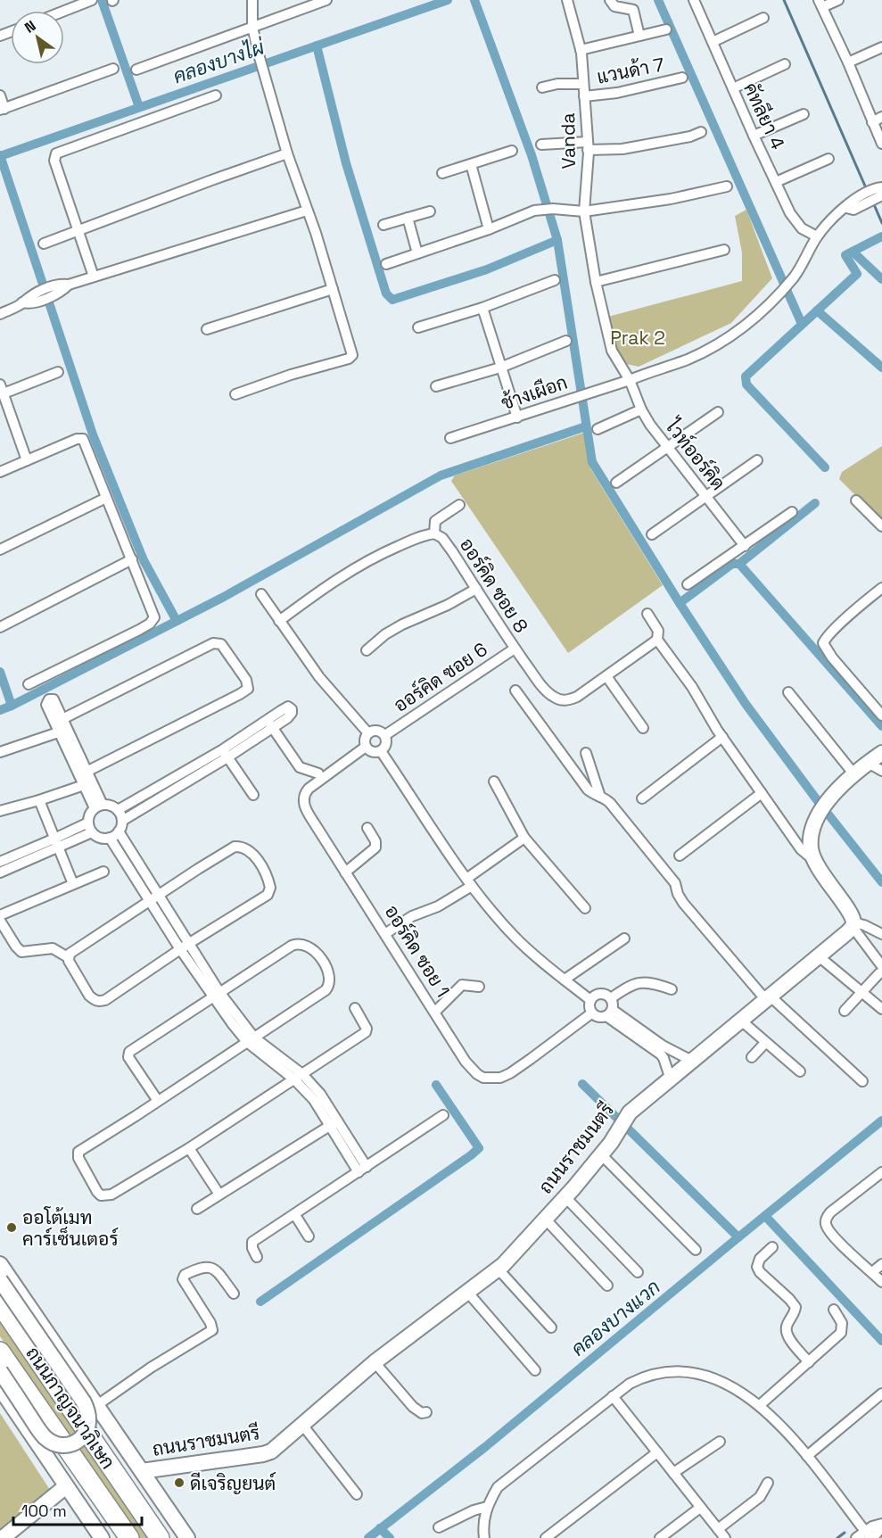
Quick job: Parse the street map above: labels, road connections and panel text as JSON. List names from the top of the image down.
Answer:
{
  "streets": {
    "highway": ["ถนนกาญจนาภิเษก"],
    "street": [
      "แวนด้า 7",
      "คัทลียา 4",
      "Vanda",
      "ช้างเผือก",
      "ไวท์ออร์คิด",
      "ออร์คิด ซอย 8",
      "ออร์คิด ซอย 6",
      "ออร์คิด ซอย 1",
      "ถนนราชมนตรี"
    ]
  },
  "crossings": [
    ["แวนด้า 7", "Vanda"],
    ["คัทลียา 4", "ช้างเผือก"],
    ["Vanda", "ช้างเผือก"],
    ["Vanda", "ไวท์ออร์คิด"],
    ["ช้างเผือก", "ไวท์ออร์คิด"],
    ["ออร์คิด ซอย 8", "ออร์คิด ซอย 6"],
    ["ออร์คิด ซอย 6", "ออร์คิด ซอย 1"]
  ],
  "water": ["คลองบางไผ่", "คลองบางแวก"],
  "parks": ["Prak 2"],
  "places": ["ออโต้เมท คาร์เซ็นเตอร์", "ดีเจริญยนต์"],
  "scale_bar": "100 m",
  "north": "top left"
}
